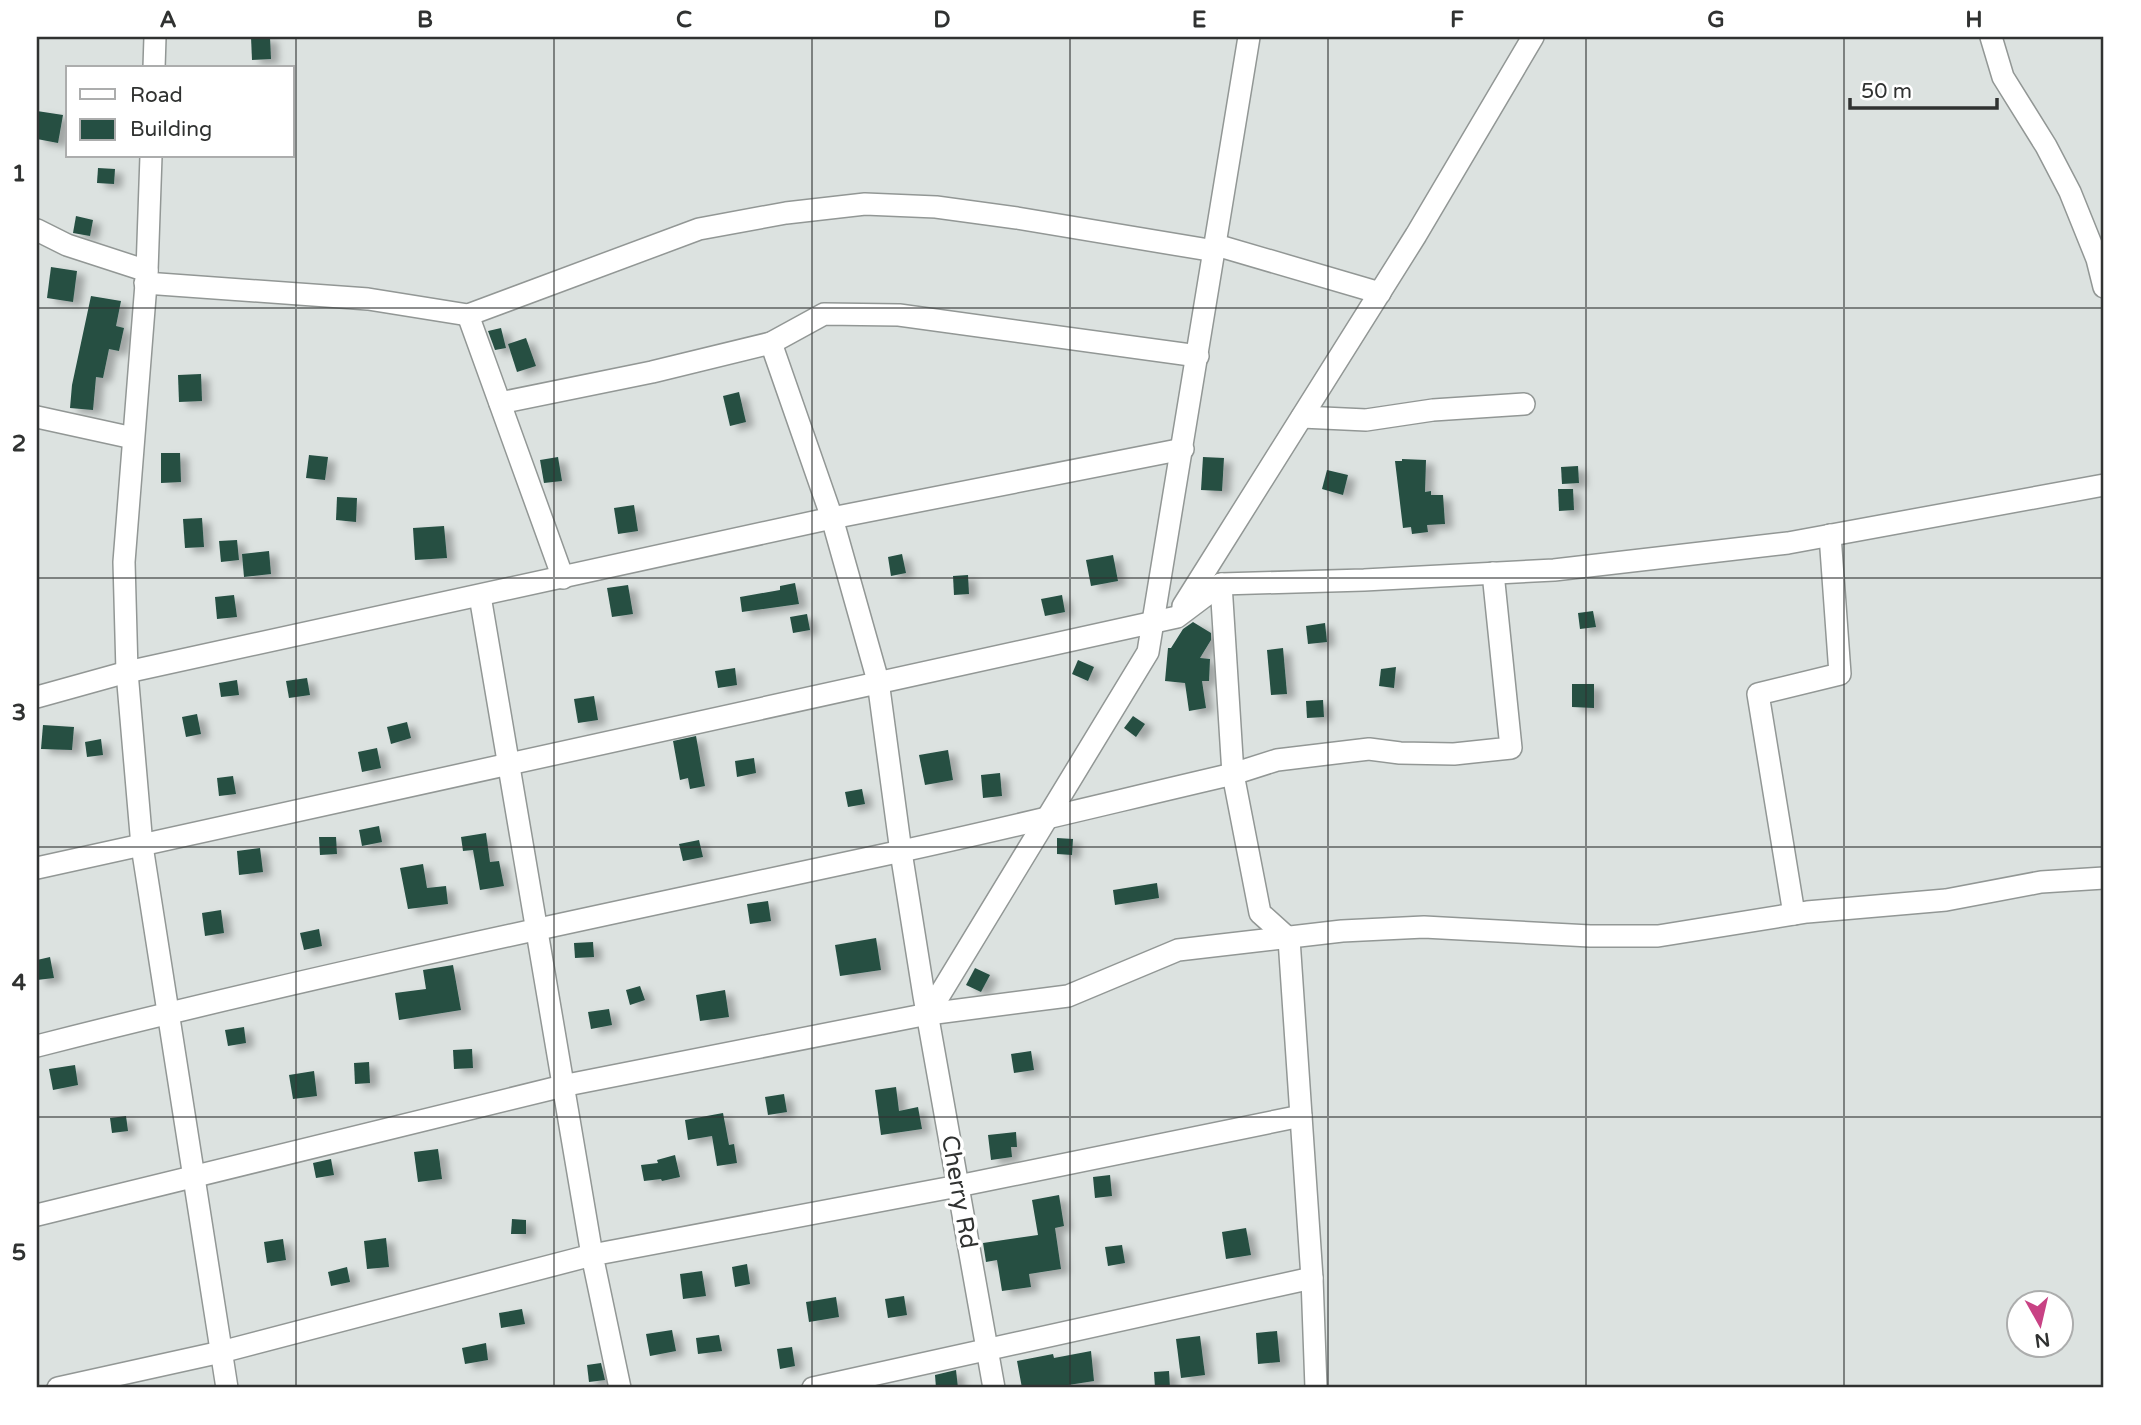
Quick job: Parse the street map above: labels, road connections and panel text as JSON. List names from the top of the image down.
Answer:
{
  "streets": {
    "street": ["Cherry Rd"]
  },
  "legend": ["Road", "Building"],
  "scale_bar": "50 m",
  "north": "bottom",
  "grid": {
    "columns": [
      "A",
      "B",
      "C",
      "D",
      "E",
      "F",
      "G",
      "H"
    ],
    "rows": [
      "1",
      "2",
      "3",
      "4",
      "5"
    ]
  }
}
